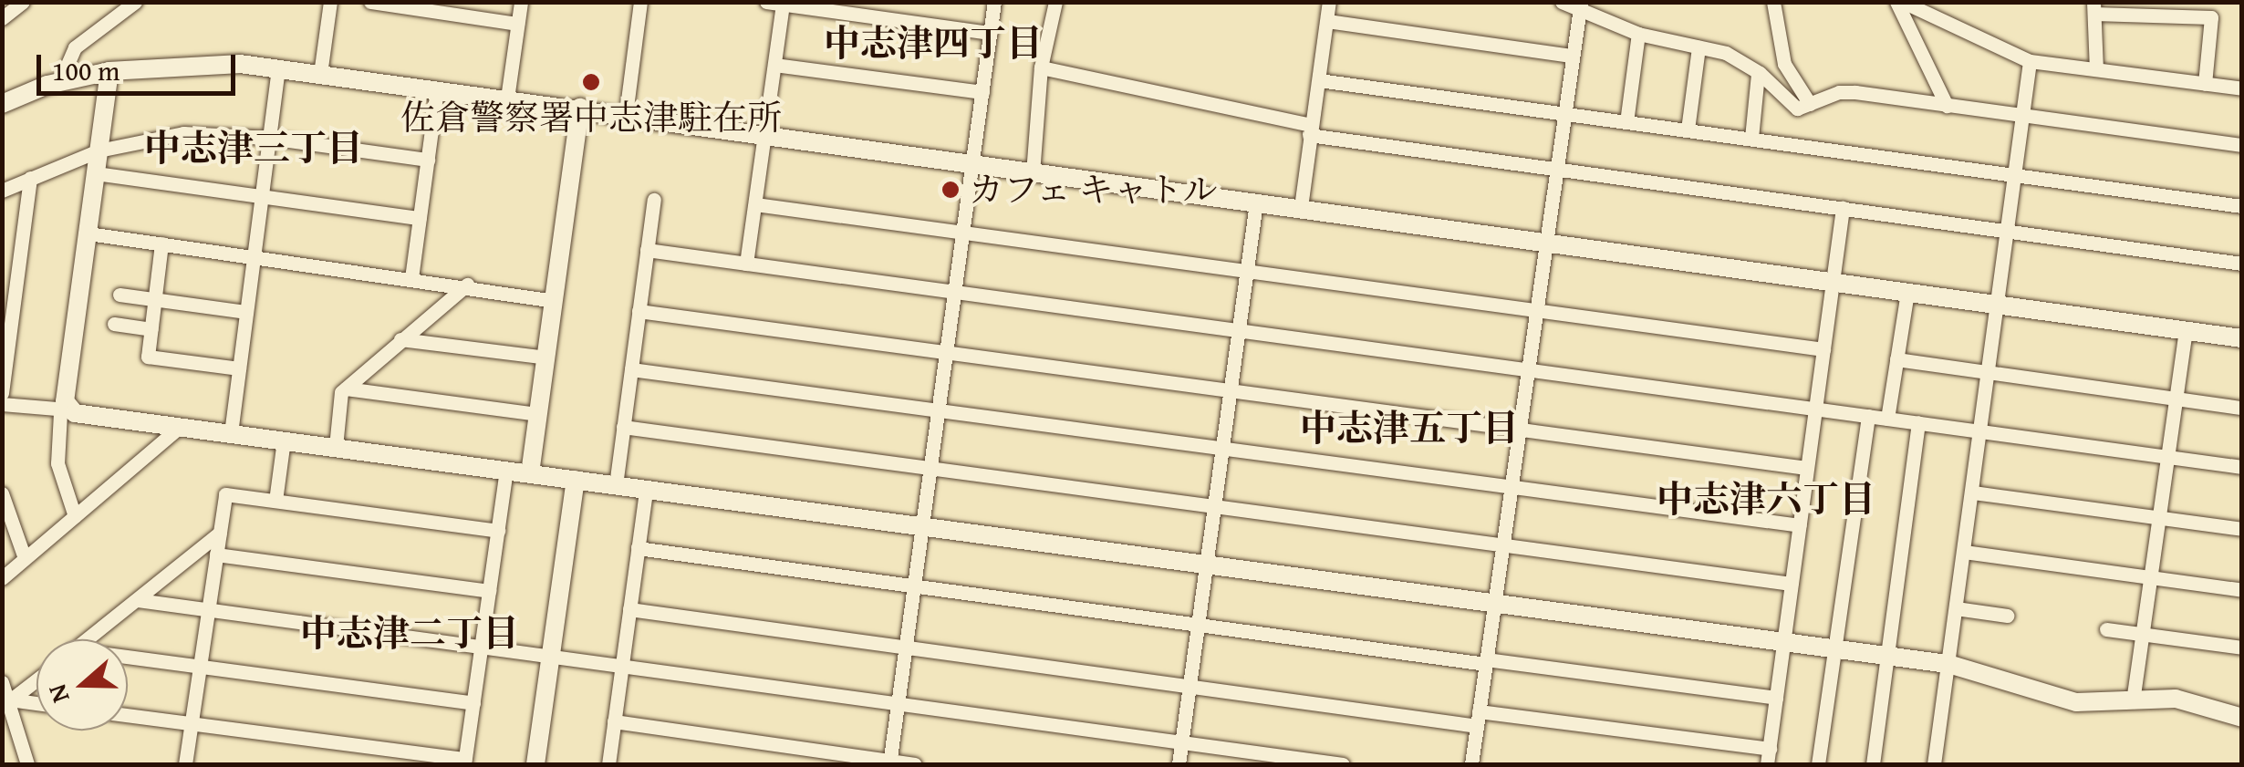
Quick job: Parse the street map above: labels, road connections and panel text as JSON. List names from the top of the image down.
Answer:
{
  "districts": [
    "中志津四丁目",
    "中志津三丁目",
    "中志津五丁目",
    "中志津六丁目",
    "中志津二丁目"
  ],
  "places": ["佐倉警察署中志津駐在所", "カフェ キャトル"],
  "scale_bar": "100 m",
  "north": "left"
}
